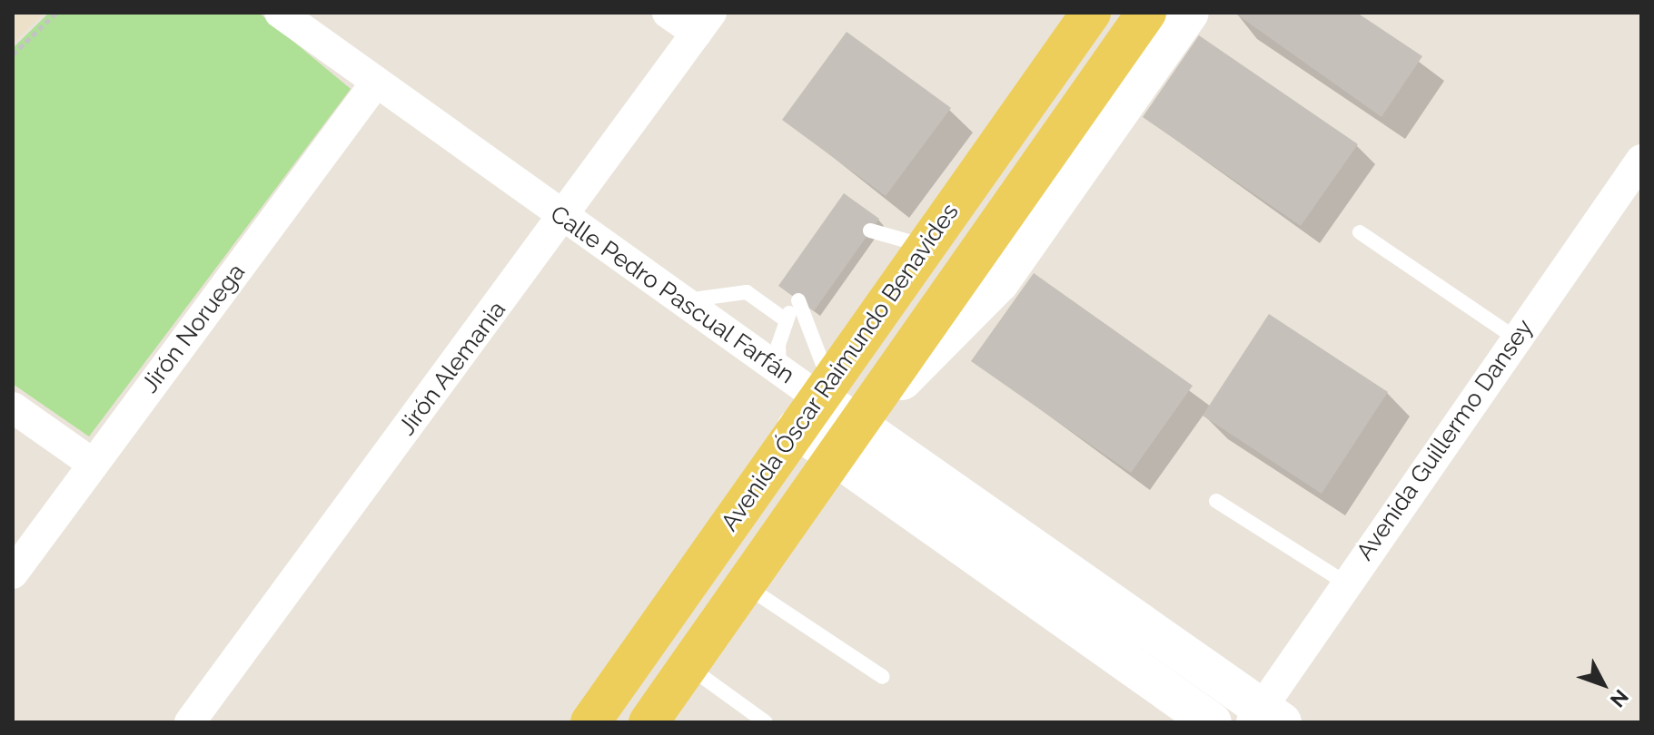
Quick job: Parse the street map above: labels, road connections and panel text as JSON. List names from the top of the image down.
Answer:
{
  "streets": {
    "main road": ["Calle Pedro Pascual Farfán", "Avenida Óscar Raimundo Benavides"],
    "street": ["Jirón Noruega", "Jirón Alemania", "Avenida Guillermo Dansey"]
  },
  "crossings": [
    ["Calle Pedro Pascual Farfán", "Jirón Noruega"],
    ["Calle Pedro Pascual Farfán", "Avenida Óscar Raimundo Benavides"],
    ["Calle Pedro Pascual Farfán", "Jirón Alemania"],
    ["Calle Pedro Pascual Farfán", "Avenida Guillermo Dansey"]
  ],
  "north": "bottom right"
}
